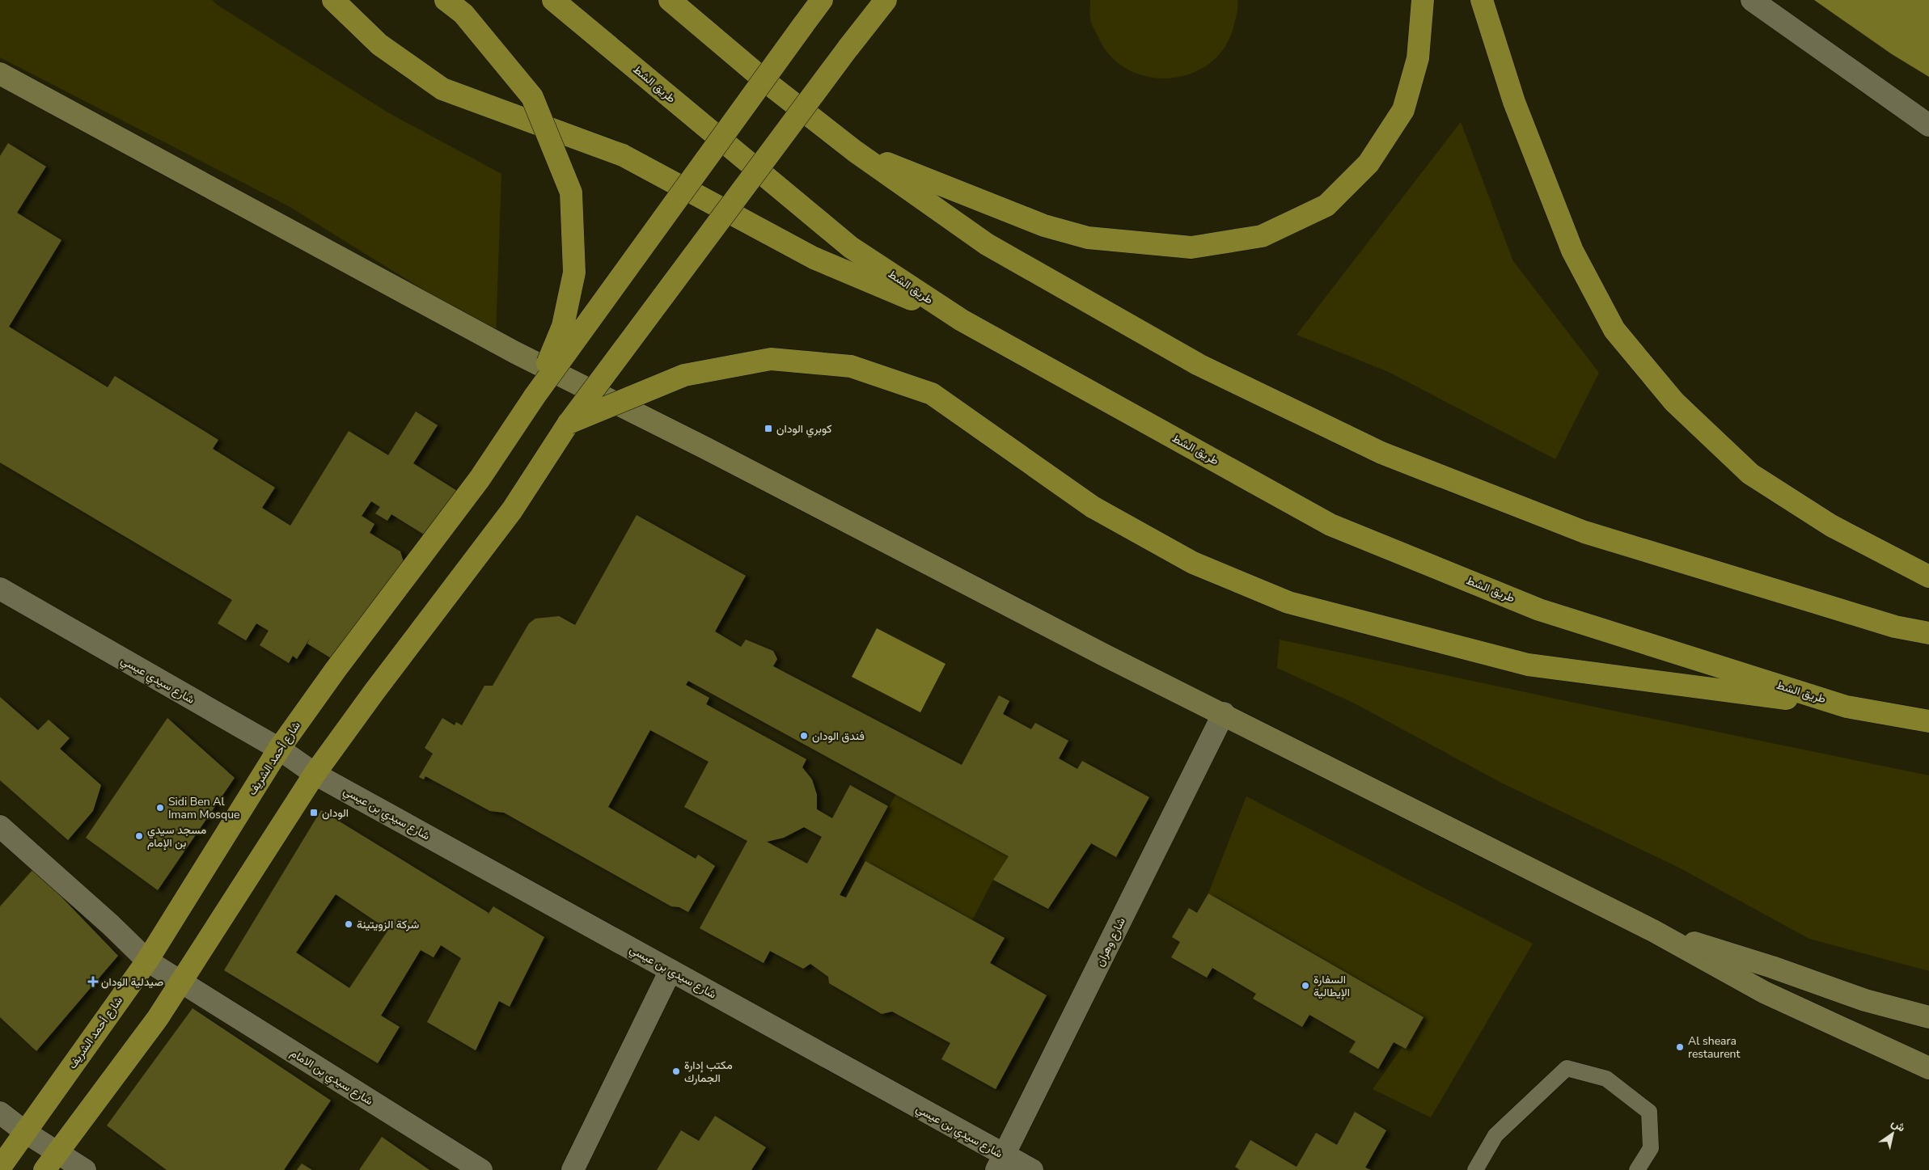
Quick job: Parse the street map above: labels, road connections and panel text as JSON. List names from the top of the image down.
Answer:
{
  "streets": {
    "highway": ["طريق الشط", "شارع أحمد الشريف"],
    "street": [
      "شارع سيدي عيسي",
      "شارع سيدي بن عيسي",
      "شارع وهران",
      "شارع سيدي بن الامام"
    ]
  },
  "crossings": [
    ["شارع سيدي عيسي", "شارع أحمد الشريف"],
    ["شارع سيدي عيسي", "شارع سيدي بن عيسي"],
    ["شارع أحمد الشريف", "شارع سيدي بن الامام"],
    ["شارع سيدي بن عيسي", "شارع وهران"]
  ],
  "places": {
    "transit": ["كوبري الودان", "الودان"],
    "other": [
      "فندق الودان",
      "Sidi Ben Al Imam Mosque",
      "مسجد سيدي بن الإمام",
      "شركة الزويتينة",
      "السفارة الإيطالية",
      "Al sheara restaurent",
      "مكتب إدارة الجمارك"
    ],
    "health": ["صيدلية الودان"]
  },
  "north": "top right"
}
